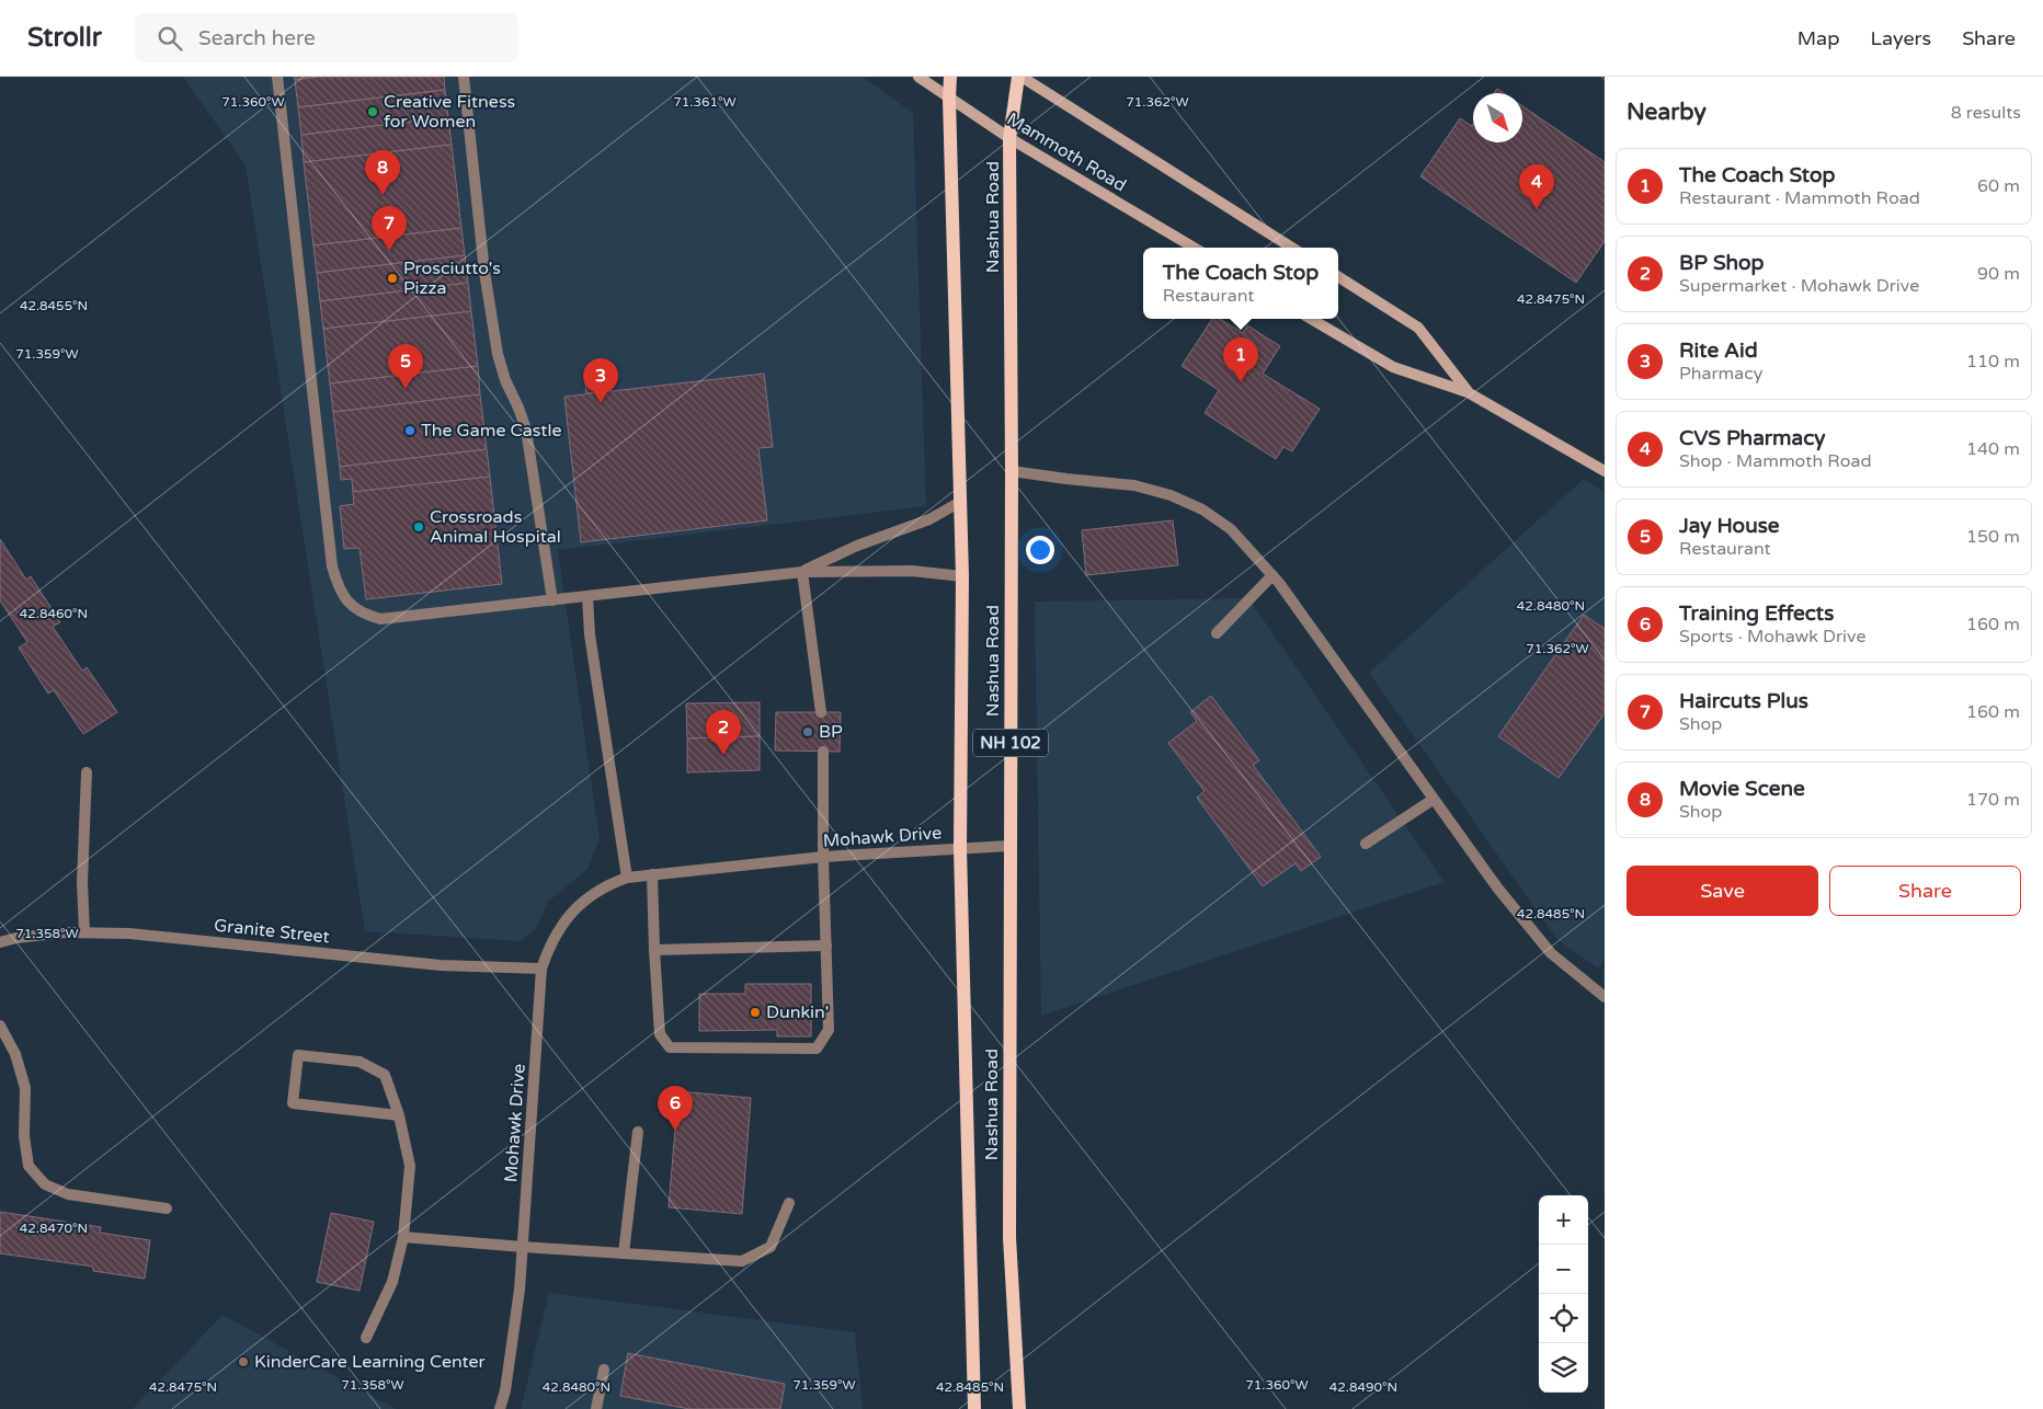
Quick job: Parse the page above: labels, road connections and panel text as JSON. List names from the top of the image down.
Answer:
{
  "streets": {
    "main road": ["Mammoth Road", "Nashua Road", "NH 102"],
    "street": ["Mohawk Drive", "Granite Street"]
  },
  "crossings": [
    ["Mammoth Road", "Nashua Road"],
    ["Nashua Road", "Mohawk Drive"],
    ["Mohawk Drive", "Granite Street"]
  ],
  "places": [
    "Creative Fitness for Women",
    "Prosciutto's Pizza",
    "The Game Castle",
    "Crossroads Animal Hospital",
    "BP",
    "Dunkin'",
    "KinderCare Learning Center"
  ],
  "north": "bottom right",
  "page": {
    "header": "Strollr",
    "search": "Search here",
    "nav": ["Map", "Layers", "Share"],
    "heading": ["Nearby", "8 results"],
    "list": [
      {
        "mark": "1",
        "name": "The Coach Stop",
        "note": "Restaurant · Mammoth Road",
        "value": "60 m"
      },
      {
        "mark": "2",
        "name": "BP Shop",
        "note": "Supermarket · Mohawk Drive",
        "value": "90 m"
      },
      {
        "mark": "3",
        "name": "Rite Aid",
        "note": "Pharmacy",
        "value": "110 m"
      },
      {
        "mark": "4",
        "name": "CVS Pharmacy",
        "note": "Shop · Mammoth Road",
        "value": "140 m"
      },
      {
        "mark": "5",
        "name": "Jay House",
        "note": "Restaurant",
        "value": "150 m"
      },
      {
        "mark": "6",
        "name": "Training Effects",
        "note": "Sports · Mohawk Drive",
        "value": "160 m"
      },
      {
        "mark": "7",
        "name": "Haircuts Plus",
        "note": "Shop",
        "value": "160 m"
      },
      {
        "mark": "8",
        "name": "Movie Scene",
        "note": "Shop",
        "value": "170 m"
      }
    ],
    "pins": [
      "8",
      "4",
      "7",
      "1",
      "5",
      "3",
      "2",
      "6"
    ],
    "popup": ["The Coach Stop", "Restaurant"],
    "buttons": ["Save", "Share"],
    "map_buttons": ["+", "−"]
  },
  "coordinates": [
    "71.360°W",
    "71.361°W",
    "71.362°W",
    "42.8475°N",
    "42.8455°N",
    "71.359°W",
    "42.8480°N",
    "42.8460°N",
    "42.8485°N",
    "71.358°W",
    "42.8470°N",
    "42.8490°N"
  ]
}
